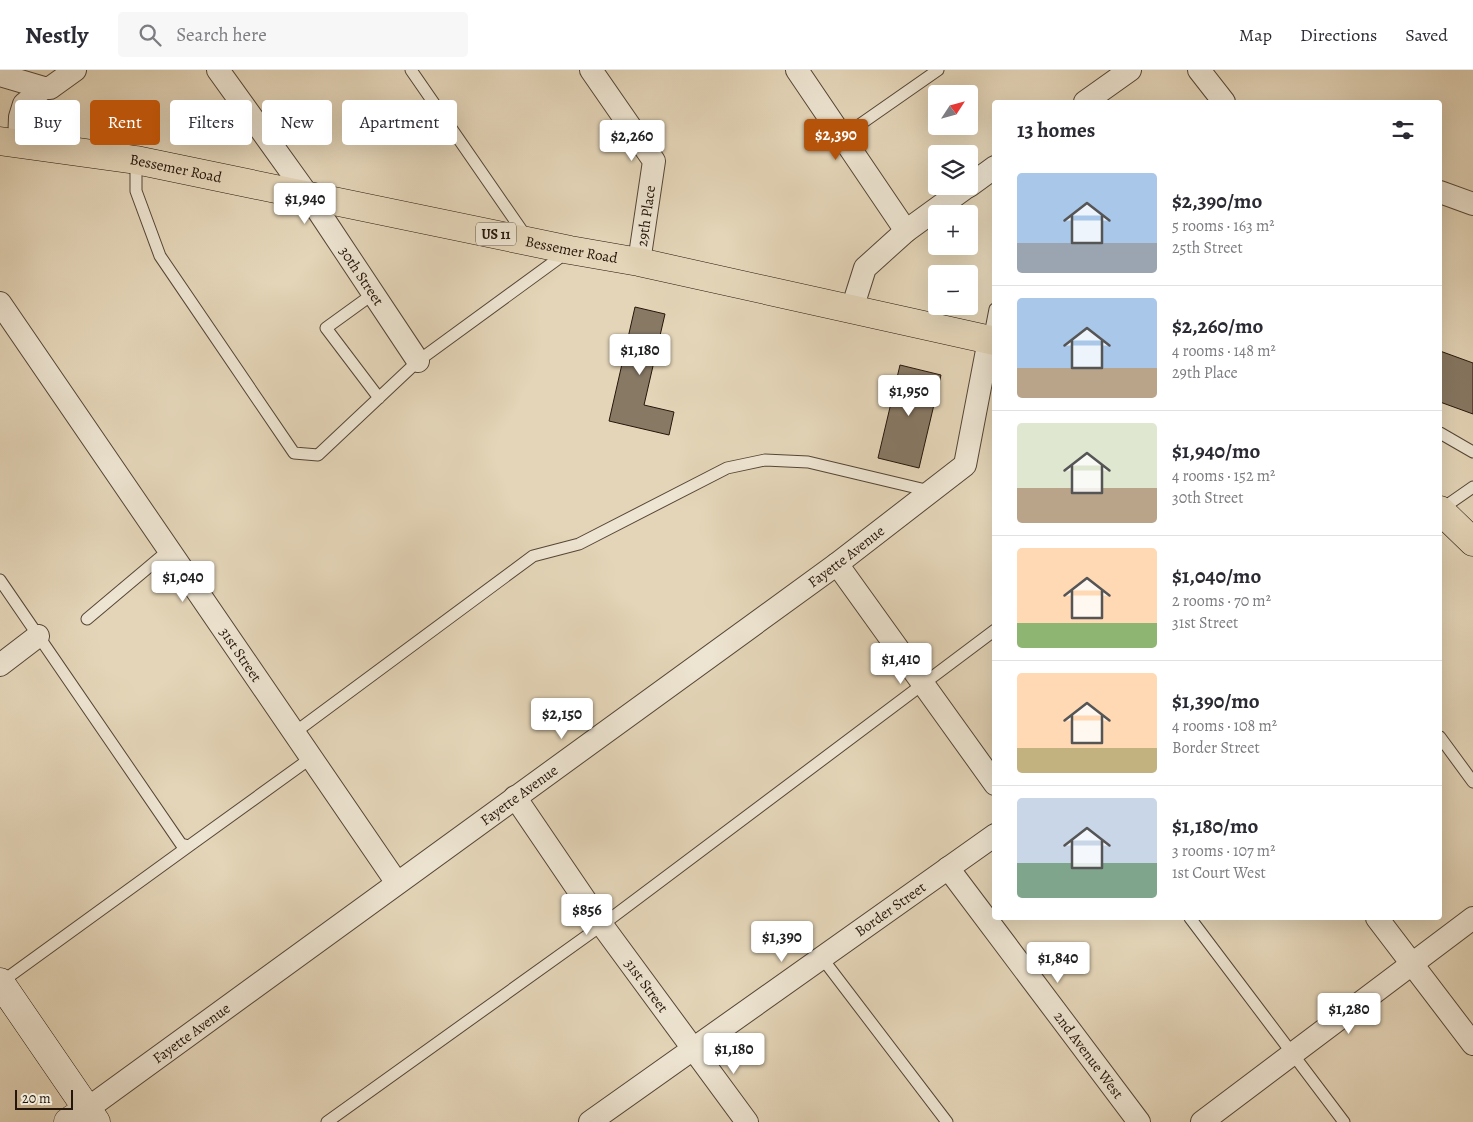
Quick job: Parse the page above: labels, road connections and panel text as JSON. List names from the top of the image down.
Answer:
{
  "streets": {
    "main road": ["Bessemer Road", "US 11"],
    "street": [
      "29th Place",
      "30th Street",
      "Fayette Avenue",
      "31st Street",
      "Border Street",
      "2nd Avenue West"
    ]
  },
  "crossings": [
    ["Bessemer Road", "29th Place"],
    ["Bessemer Road", "30th Street"],
    ["Bessemer Road", "Fayette Avenue"],
    ["Fayette Avenue", "31st Street"],
    ["31st Street", "Border Street"],
    ["Border Street", "2nd Avenue West"]
  ],
  "scale_bar": "20 m",
  "north": "top right",
  "page": {
    "header": "Nestly",
    "search": "Search here",
    "nav": ["Map", "Directions", "Saved"],
    "map_buttons": ["+", "−"],
    "chip": [
      "Buy",
      "Rent",
      "Filters",
      "New",
      "Apartment"
    ],
    "heading": "13 homes",
    "price": [
      "$2,390",
      "$2,260",
      "$1,940",
      "$1,180",
      "$1,950",
      "$1,040",
      "$1,410",
      "$2,150",
      "$856",
      "$1,390",
      "$1,840",
      "$1,280",
      "$1,180"
    ],
    "list": [
      {
        "name": "$2,390/mo",
        "note": "5 rooms · 163 m² · 25th Street"
      },
      {
        "name": "$2,260/mo",
        "note": "4 rooms · 148 m² · 29th Place"
      },
      {
        "name": "$1,940/mo",
        "note": "4 rooms · 152 m² · 30th Street"
      },
      {
        "name": "$1,040/mo",
        "note": "2 rooms · 70 m² · 31st Street"
      },
      {
        "name": "$1,390/mo",
        "note": "4 rooms · 108 m² · Border Street"
      },
      {
        "name": "$1,180/mo",
        "note": "3 rooms · 107 m² · 1st Court West"
      }
    ],
    "scale": "20 m"
  }
}
